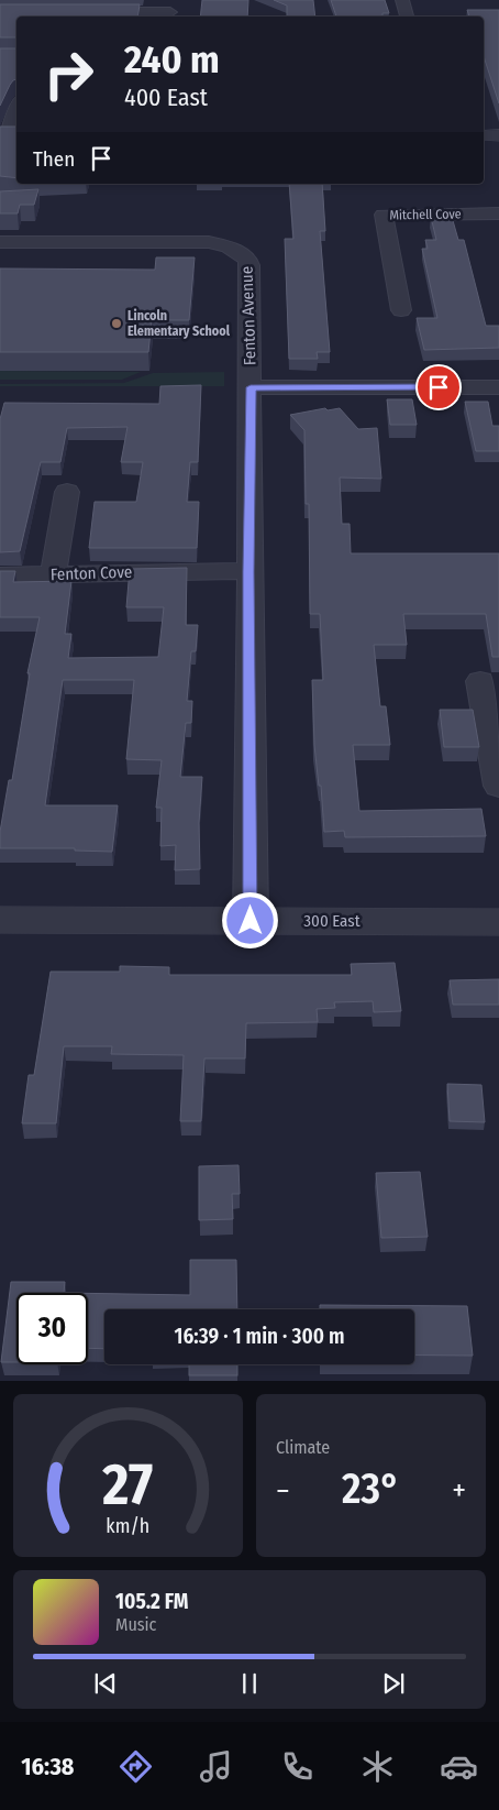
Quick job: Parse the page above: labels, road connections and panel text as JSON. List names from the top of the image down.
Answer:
{
  "streets": {
    "street": [
      "Mitchell Cove",
      "Fenton Avenue",
      "Fenton Cove",
      "300 East"
    ]
  },
  "crossings": [
    ["Fenton Avenue", "Fenton Cove"],
    ["Fenton Avenue", "300 East"]
  ],
  "places": ["Lincoln Elementary School"],
  "page": {
    "turn": ["240 m", "400 East"],
    "then": "Then",
    "limit": "30",
    "trip": "16:39 · 1 min · 300 m",
    "tile": "Climate",
    "heat": ["−", "23°", "+"],
    "song": ["105.2 FM", "Music"],
    "tabs": "16:38",
    "gauge": ["27", "km/h"]
  }
}
